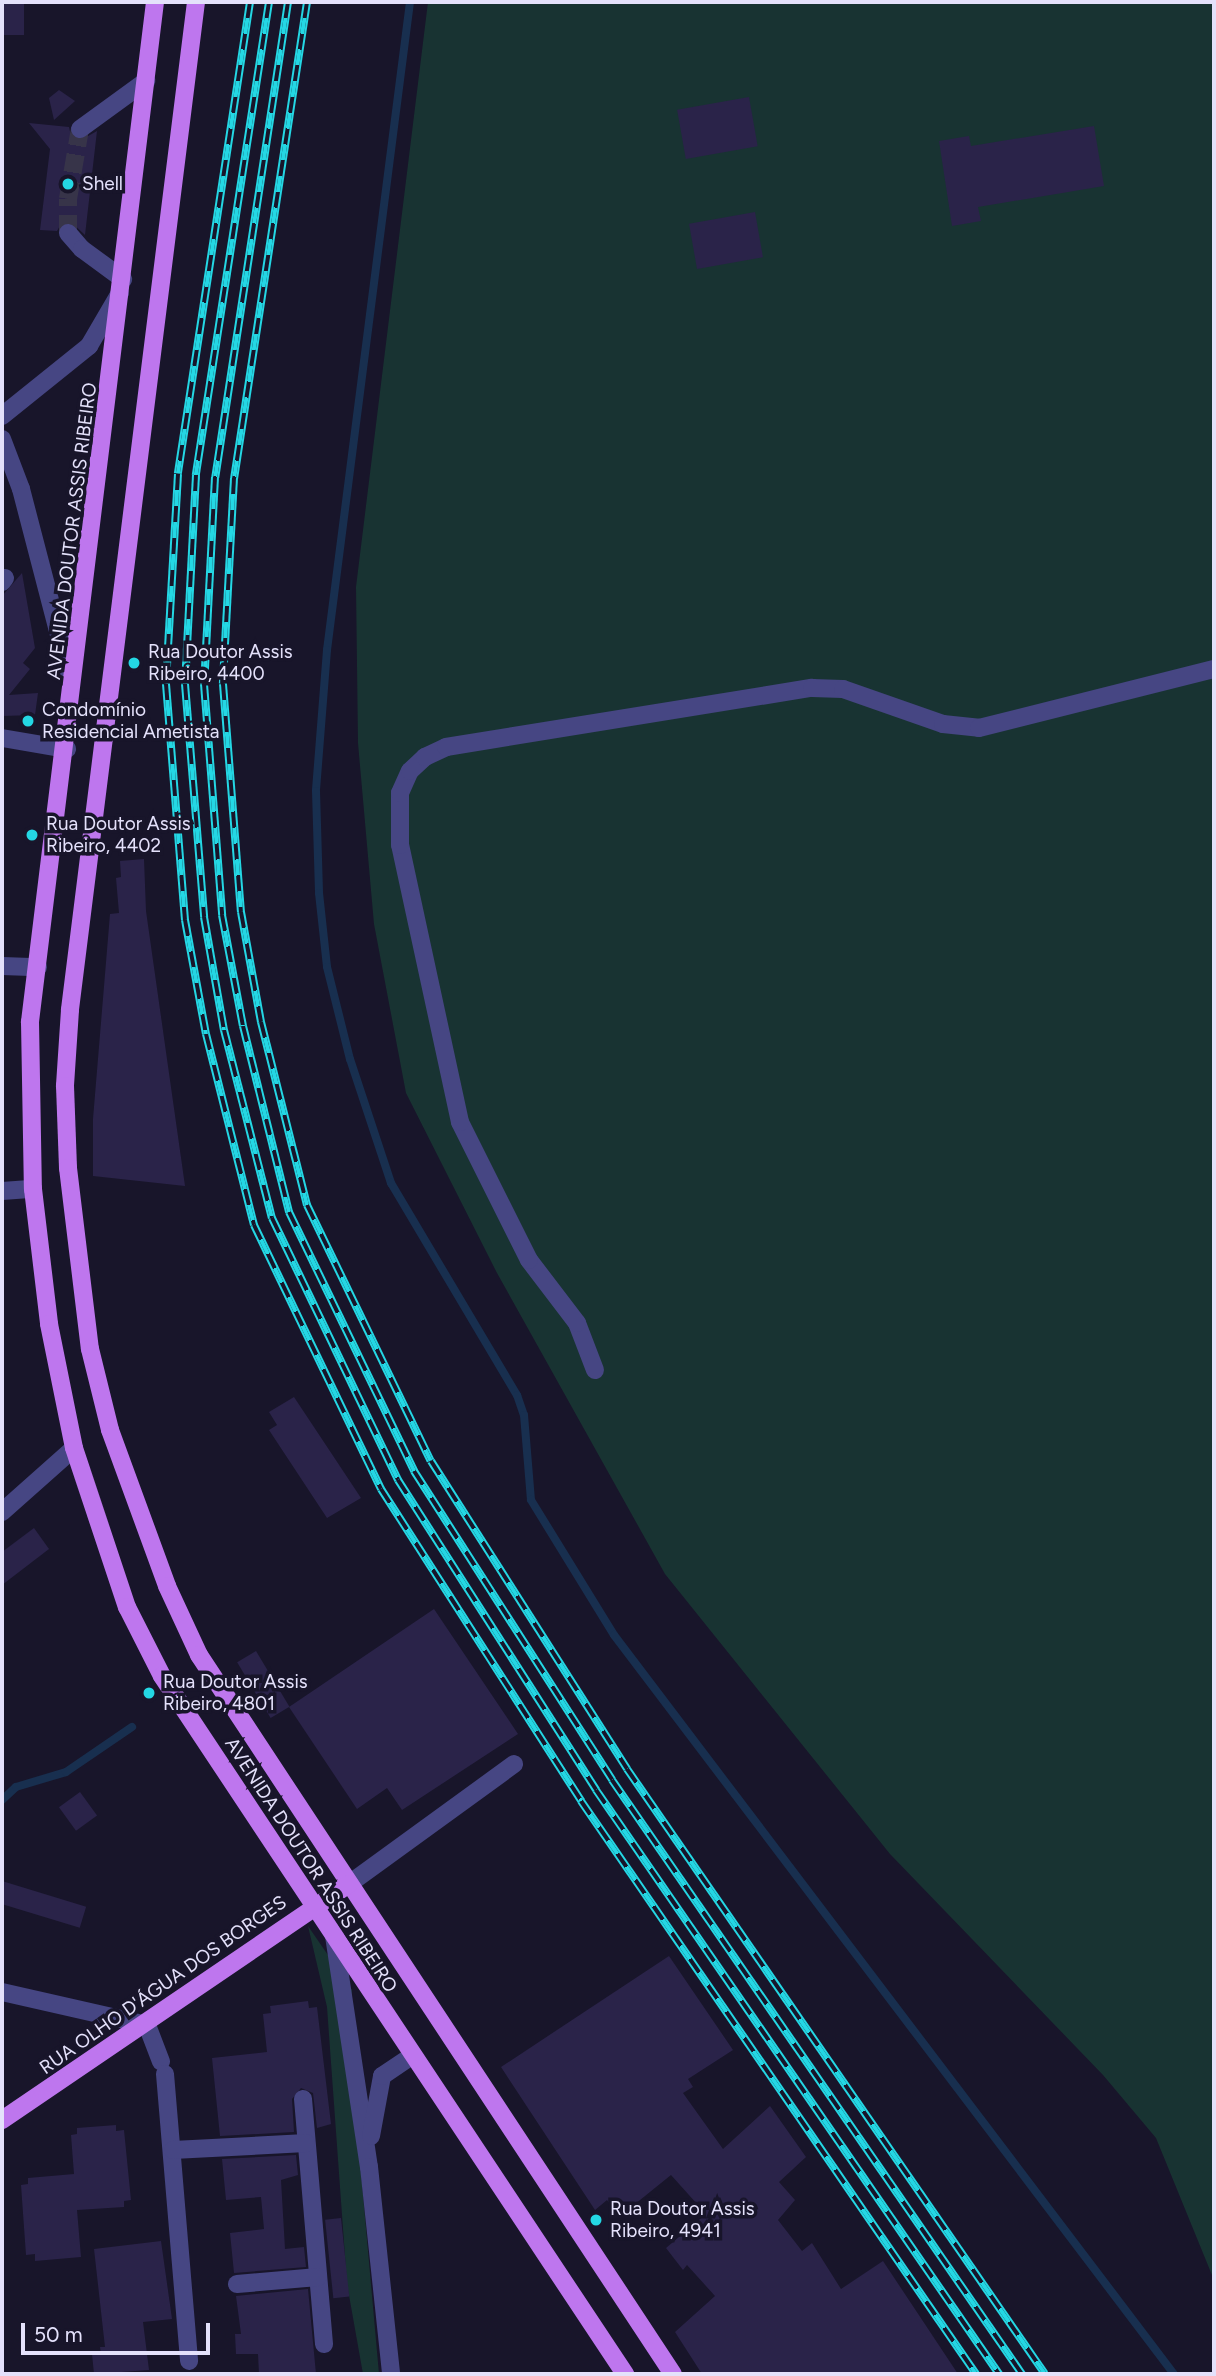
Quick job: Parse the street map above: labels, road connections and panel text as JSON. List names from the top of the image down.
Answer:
{
  "streets": {
    "main road": ["AVENIDA DOUTOR ASSIS RIBEIRO", "RUA OLHO D'ÁGUA DOS BORGES"]
  },
  "crossings": [
    ["AVENIDA DOUTOR ASSIS RIBEIRO", "RUA OLHO D'ÁGUA DOS BORGES"]
  ],
  "places": [
    "Shell",
    "Rua Doutor Assis Ribeiro, 4400",
    "Condomínio Residencial Ametista",
    "Rua Doutor Assis Ribeiro, 4402",
    "Rua Doutor Assis Ribeiro, 4801",
    "Rua Doutor Assis Ribeiro, 4941"
  ],
  "scale_bar": "50 m"
}
